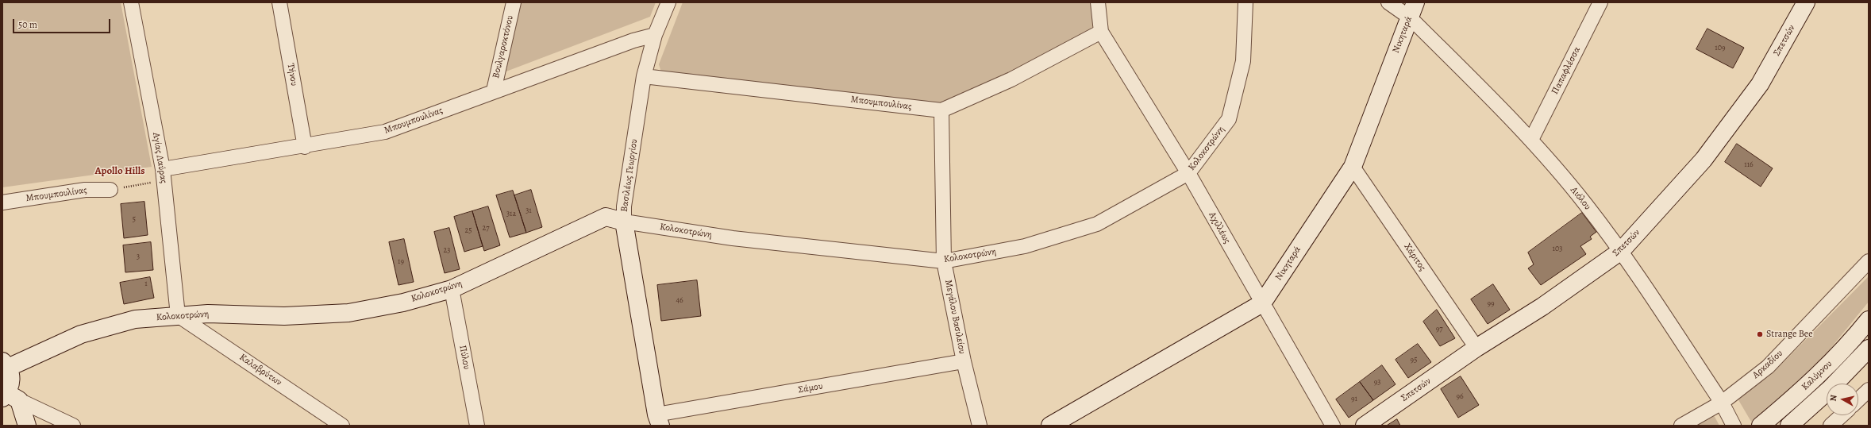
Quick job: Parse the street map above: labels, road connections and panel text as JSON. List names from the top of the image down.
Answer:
{
  "streets": {
    "street": [
      "Νικηταρά",
      "Σπετσών",
      "Βουλγαροκτόνου",
      "Παπαφλέσσα",
      "Τήνου",
      "Μπουμπουλίνας",
      "Κολοκοτρώνη",
      "Αγίας Λαύρας",
      "Βασιλέως Γεωργίου",
      "Αιόλου",
      "Αχιλλέως",
      "Χάριτος",
      "Μεγάλου Βασιλείου",
      "Πύλου",
      "Αρκαδίου",
      "Καλαβρύτων",
      "Καλύμνου",
      "Σάμου"
    ]
  },
  "crossings": [
    ["Νικηταρά", "Αιόλου"],
    ["Νικηταρά", "Αχιλλέως"],
    ["Νικηταρά", "Χάριτος"],
    ["Σπετσών", "Αιόλου"],
    ["Σπετσών", "Χάριτος"],
    ["Βουλγαροκτόνου", "Μπουμπουλίνας"],
    ["Παπαφλέσσα", "Αιόλου"],
    ["Τήνου", "Μπουμπουλίνας"],
    ["Μπουμπουλίνας", "Αγίας Λαύρας"],
    ["Μπουμπουλίνας", "Βασιλέως Γεωργίου"],
    ["Μπουμπουλίνας", "Μεγάλου Βασιλείου"],
    ["Κολοκοτρώνη", "Αγίας Λαύρας"],
    ["Κολοκοτρώνη", "Βασιλέως Γεωργίου"],
    ["Κολοκοτρώνη", "Αχιλλέως"],
    ["Κολοκοτρώνη", "Μεγάλου Βασιλείου"],
    ["Κολοκοτρώνη", "Πύλου"],
    ["Κολοκοτρώνη", "Καλαβρύτων"],
    ["Αγίας Λαύρας", "Καλαβρύτων"],
    ["Βασιλέως Γεωργίου", "Σάμου"],
    ["Αιόλου", "Αρκαδίου"],
    ["Μεγάλου Βασιλείου", "Σάμου"]
  ],
  "districts": ["Apollo Hills"],
  "places": ["Strange Bee"],
  "house_numbers": [
    "109",
    "116",
    "31",
    "31a",
    "5",
    "27",
    "25",
    "103",
    "23",
    "3",
    "19",
    "1",
    "46",
    "99",
    "97",
    "95",
    "93",
    "96",
    "91"
  ],
  "scale_bar": "50 m",
  "north": "left"
}
